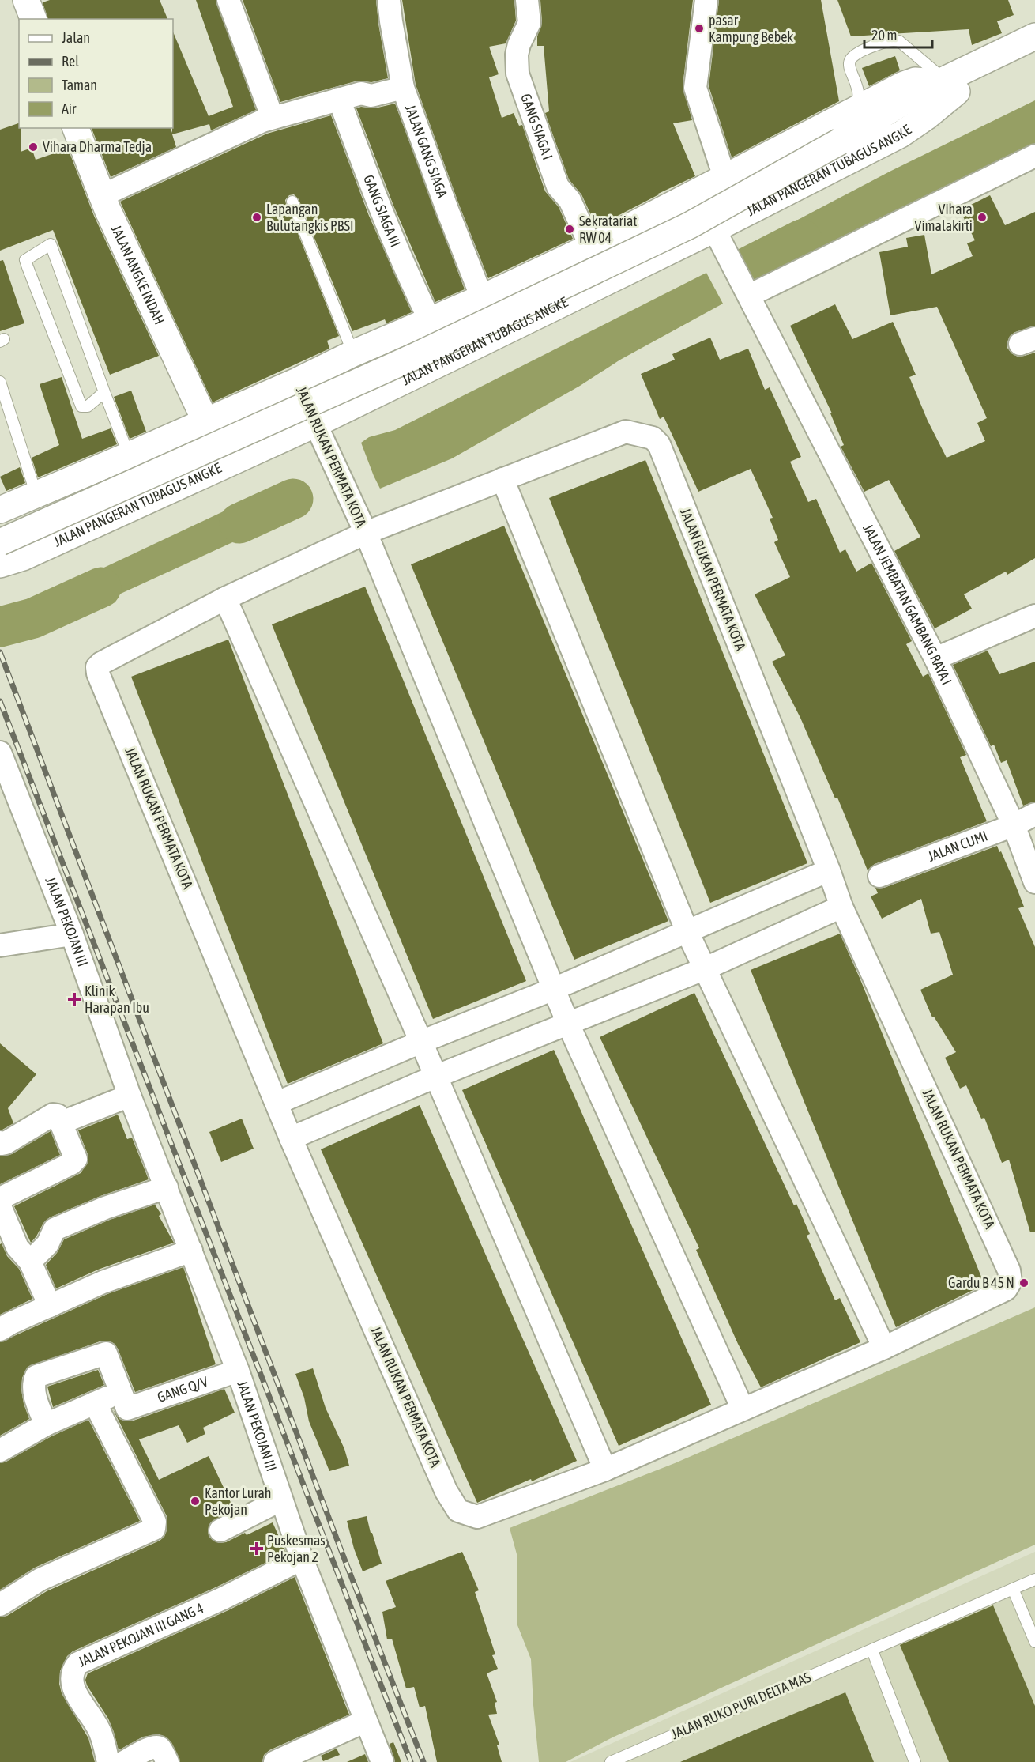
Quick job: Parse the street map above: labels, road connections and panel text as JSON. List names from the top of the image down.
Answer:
{
  "streets": {
    "street": [
      "GANG SIAGA I",
      "JALAN GANG SIAGA",
      "JALAN PANGERAN TUBAGUS ANGKE",
      "GANG SIAGA III",
      "JALAN ANGKE INDAH",
      "JALAN RUKAN PERMATA KOTA",
      "JALAN JEMBATAN GAMBANG RAYA I",
      "JALAN CUMI",
      "JALAN PEKOJAN III",
      "GANG Q/V",
      "JALAN PEKOJAN III GANG 4"
    ],
    "lane": ["JALAN RUKO PURI DELTA MAS"]
  },
  "crossings": [
    ["GANG SIAGA I", "JALAN PANGERAN TUBAGUS ANGKE"],
    ["JALAN GANG SIAGA", "JALAN PANGERAN TUBAGUS ANGKE"],
    ["JALAN PANGERAN TUBAGUS ANGKE", "GANG SIAGA III"],
    ["JALAN PANGERAN TUBAGUS ANGKE", "JALAN ANGKE INDAH"],
    ["JALAN PANGERAN TUBAGUS ANGKE", "JALAN RUKAN PERMATA KOTA"],
    ["JALAN PANGERAN TUBAGUS ANGKE", "JALAN JEMBATAN GAMBANG RAYA I"],
    ["JALAN JEMBATAN GAMBANG RAYA I", "JALAN CUMI"],
    ["JALAN PEKOJAN III", "GANG Q/V"],
    ["JALAN PEKOJAN III", "JALAN PEKOJAN III GANG 4"]
  ],
  "places": {
    "other": [
      "pasar Kampung Bebek",
      "Vihara Dharma Tedja",
      "Lapangan Bulutangkis PBSI",
      "Vihara Vimalakirti",
      "Sekratariat RW 04",
      "Gardu B 45 N",
      "Kantor Lurah Pekojan"
    ],
    "health": ["Klinik Harapan Ibu", "Puskesmas Pekojan 2"]
  },
  "legend": [
    "Jalan",
    "Rel",
    "Taman",
    "Air"
  ],
  "scale_bar": "20 m"
}
